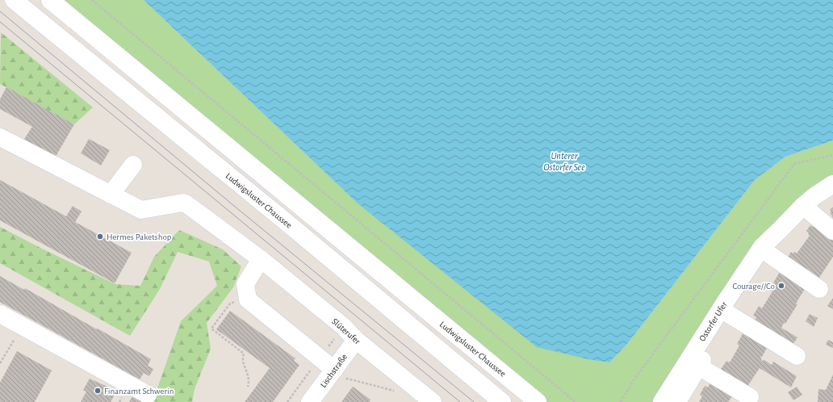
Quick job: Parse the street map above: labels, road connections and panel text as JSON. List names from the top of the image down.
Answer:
{
  "streets": {
    "street": [
      "Ludwigsluster Chaussee",
      "Ostorfer Ufer",
      "Slüterufer",
      "Lischstraße"
    ]
  },
  "crossings": [
    ["Slüterufer", "Lischstraße"]
  ],
  "water": ["Unterer Ostorfer See"],
  "places": ["Hermes Paketshop", "Courage//Co", "Finanzamt Schwerin"]
}
